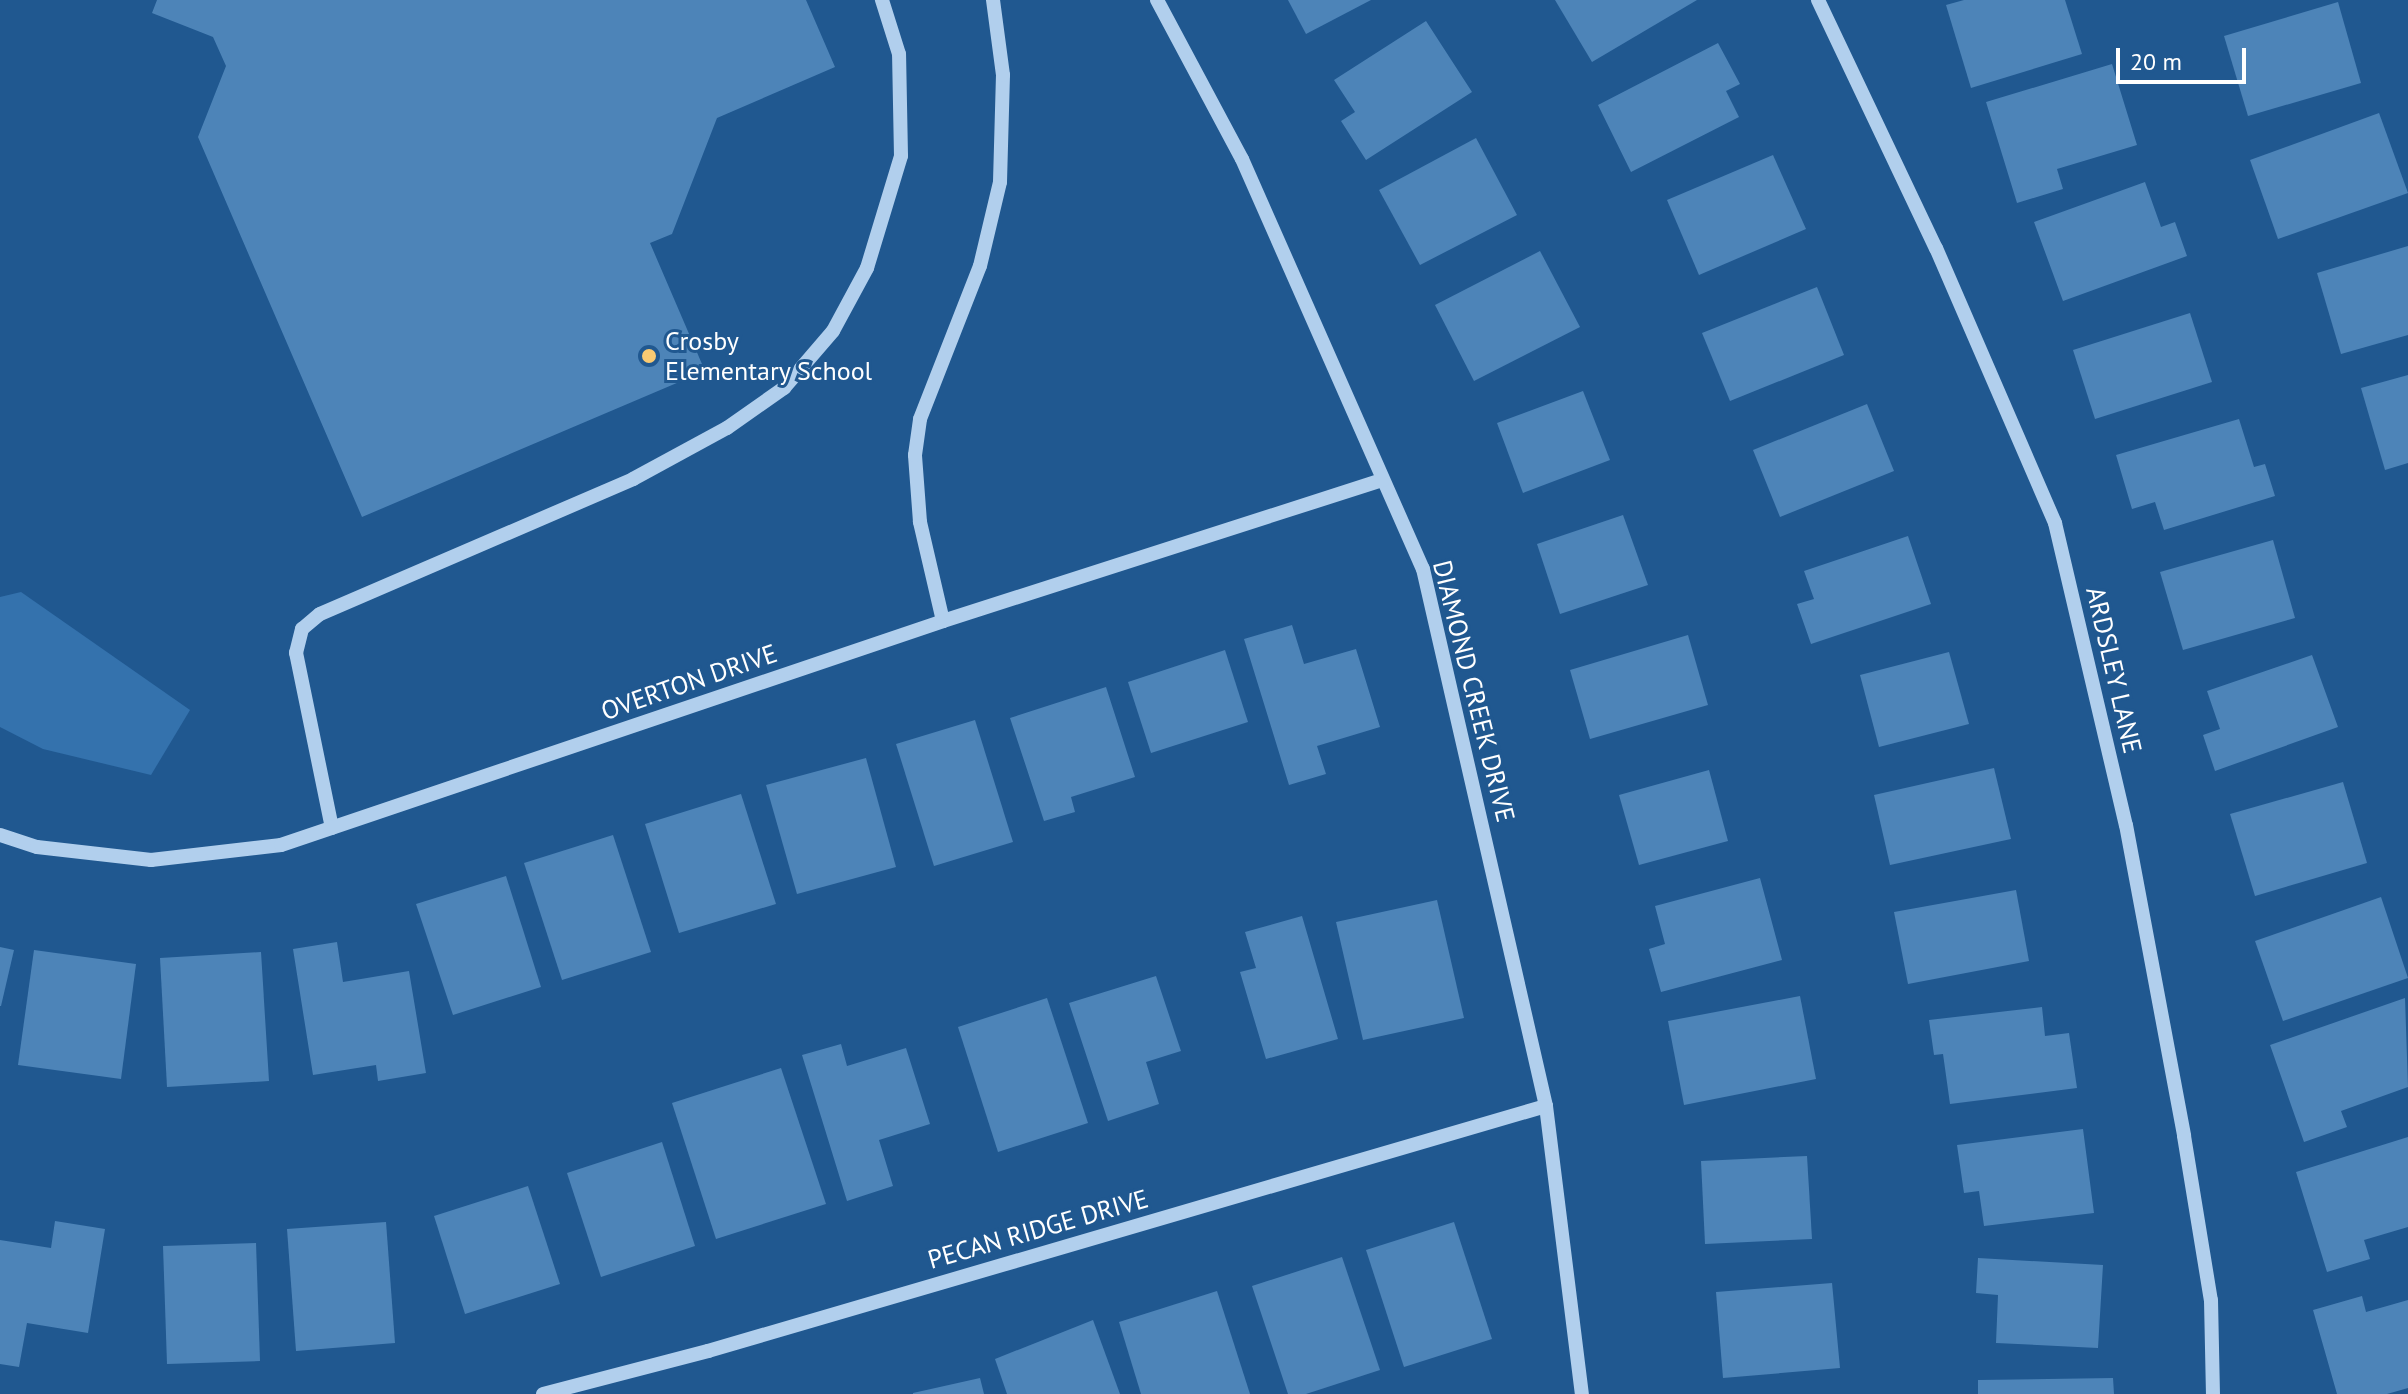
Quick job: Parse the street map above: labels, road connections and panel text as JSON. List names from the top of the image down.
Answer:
{
  "streets": {
    "street": [
      "ARDSLEY LANE",
      "OVERTON DRIVE",
      "DIAMOND CREEK DRIVE",
      "PECAN RIDGE DRIVE"
    ]
  },
  "crossings": [
    ["OVERTON DRIVE", "DIAMOND CREEK DRIVE"],
    ["DIAMOND CREEK DRIVE", "PECAN RIDGE DRIVE"]
  ],
  "places": ["Crosby Elementary School"],
  "scale_bar": "20 m"
}
